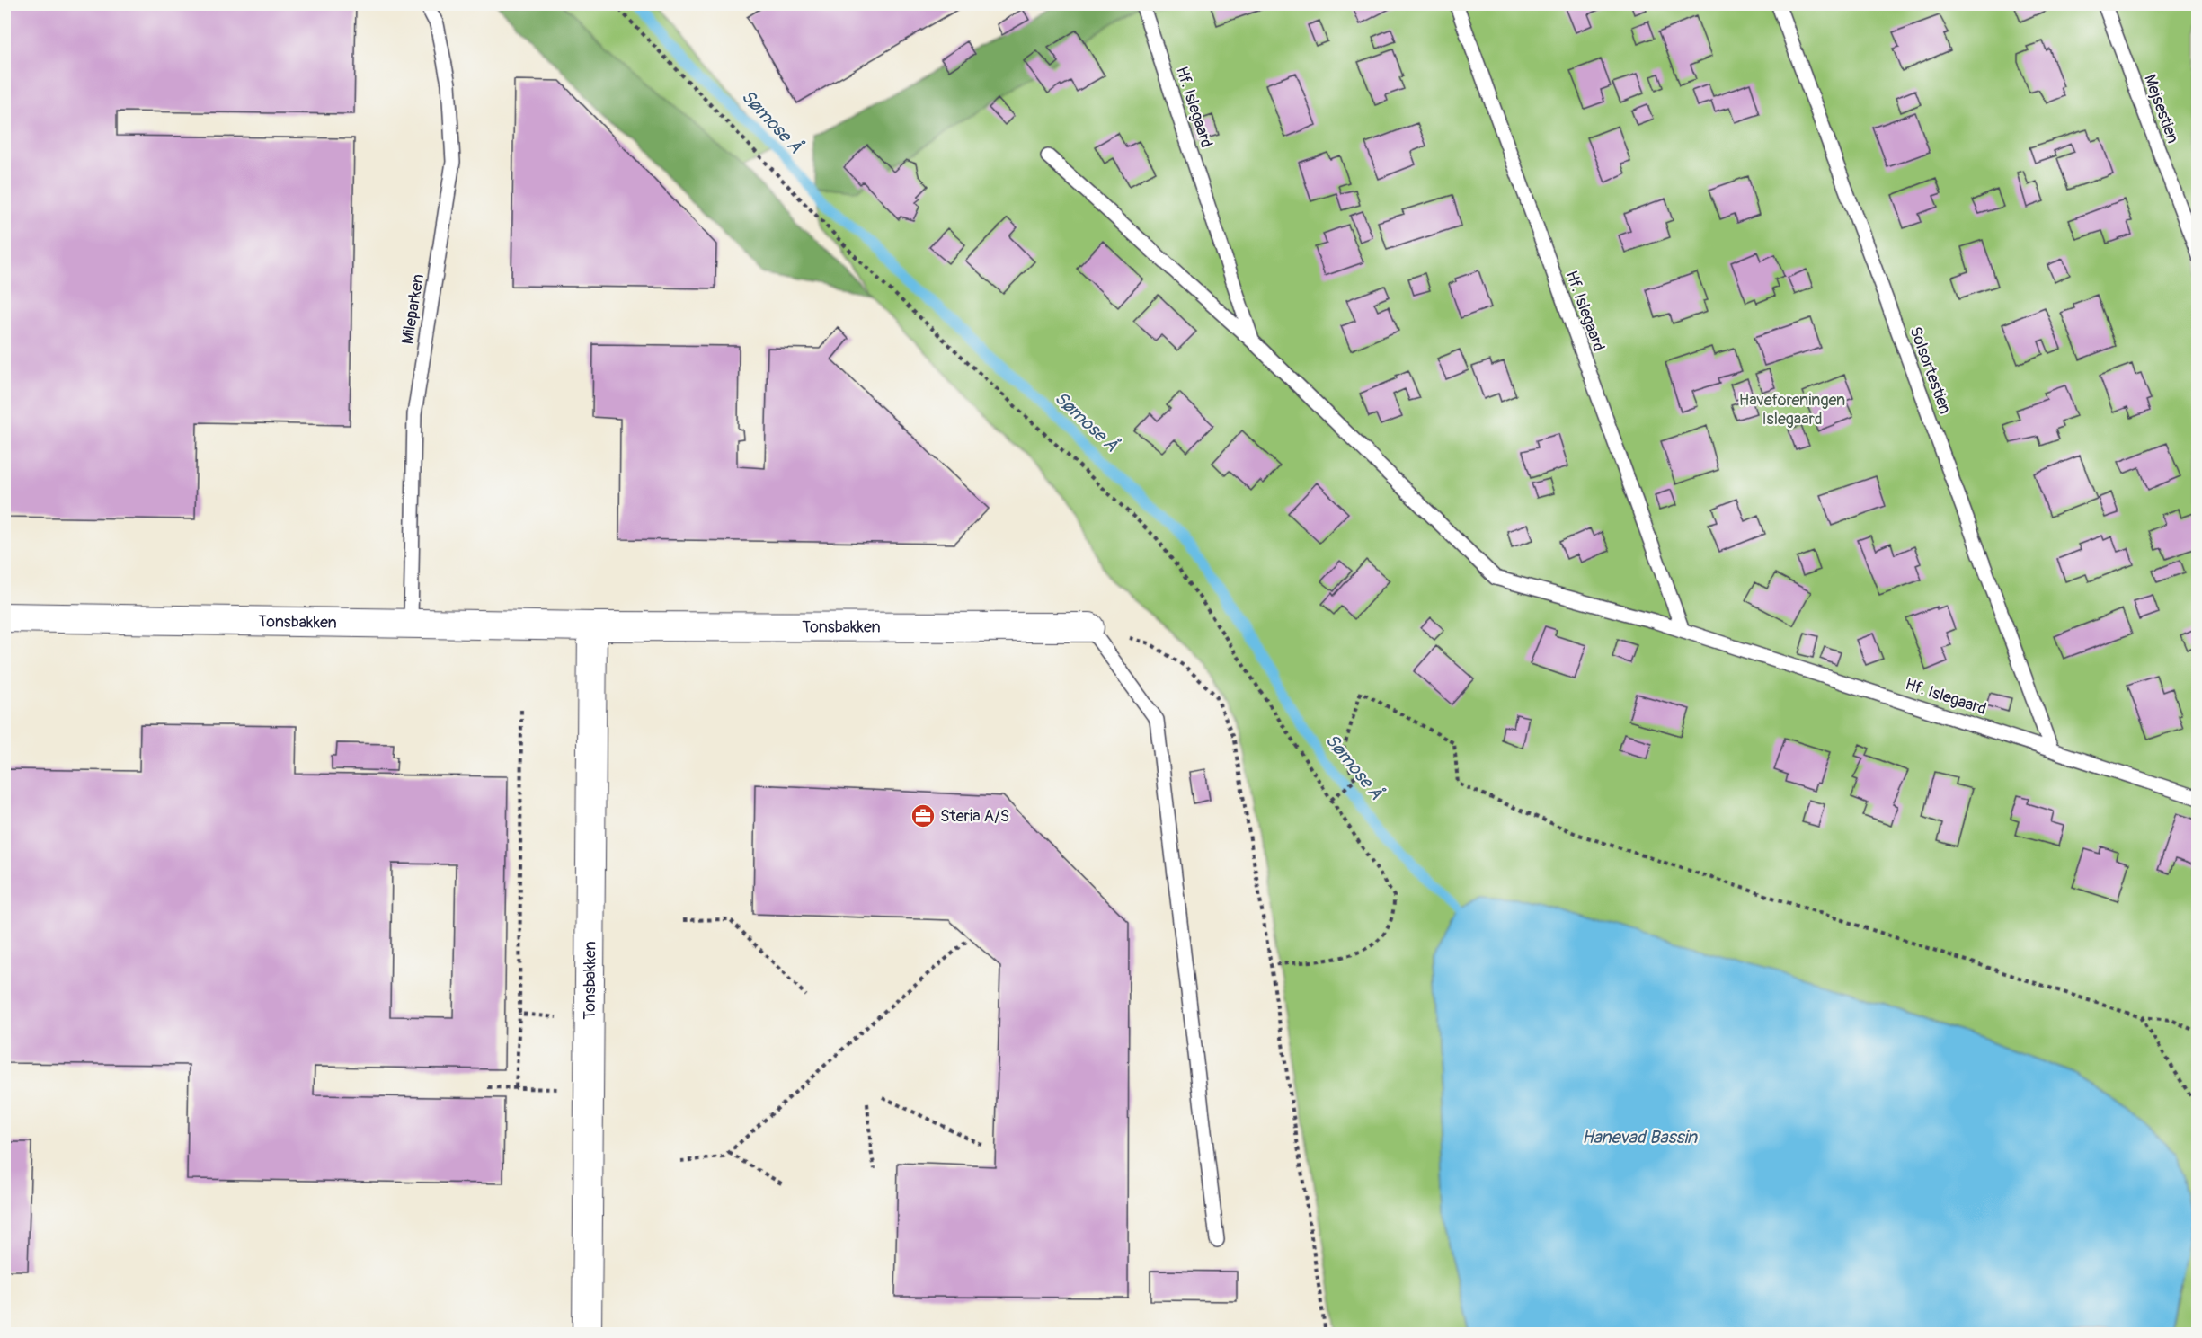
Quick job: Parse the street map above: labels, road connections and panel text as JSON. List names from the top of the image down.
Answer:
{
  "streets": {
    "street": ["Tonsbakken"],
    "lane": [
      "Hf. Islegaard",
      "Mejsestien",
      "Mileparken",
      "Solsortestien"
    ]
  },
  "crossings": [
    ["Hf. Islegaard", "Solsortestien"],
    ["Mileparken", "Tonsbakken"]
  ],
  "water": ["Sømose Å", "Hanevad Bassin"],
  "parks": ["Haveforeningen Islegaard"],
  "places": {
    "office": ["Steria A/S"]
  }
}
